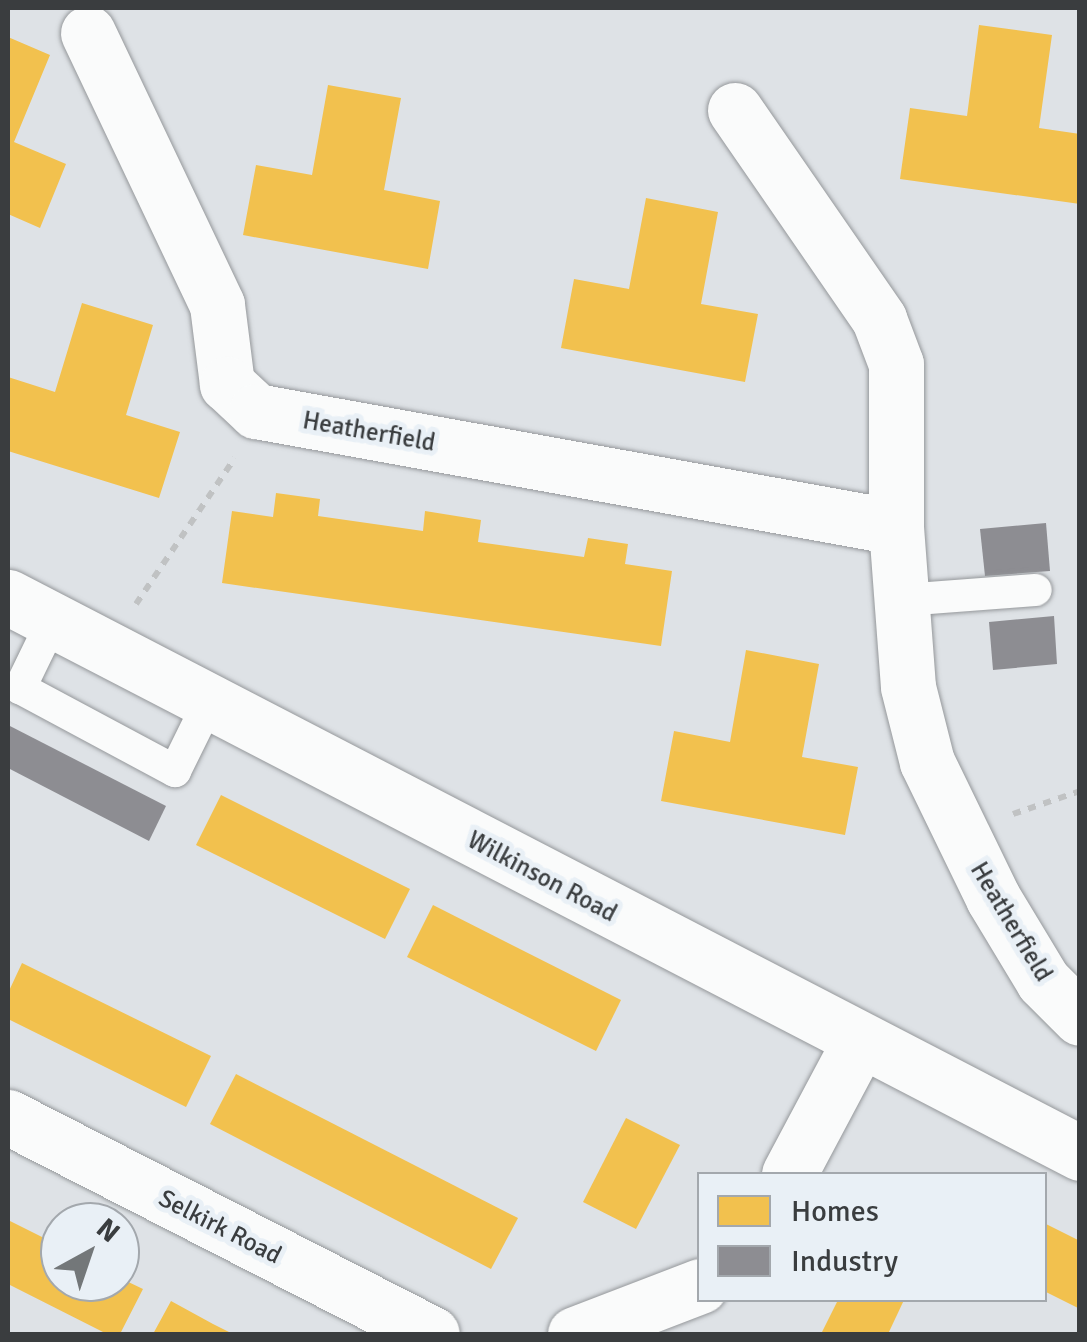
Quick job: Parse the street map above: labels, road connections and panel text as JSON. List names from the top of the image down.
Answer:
{
  "streets": {
    "street": ["Heatherfield", "Wilkinson Road", "Selkirk Road"]
  },
  "legend": ["Homes", "Industry"],
  "north": "top right"
}
